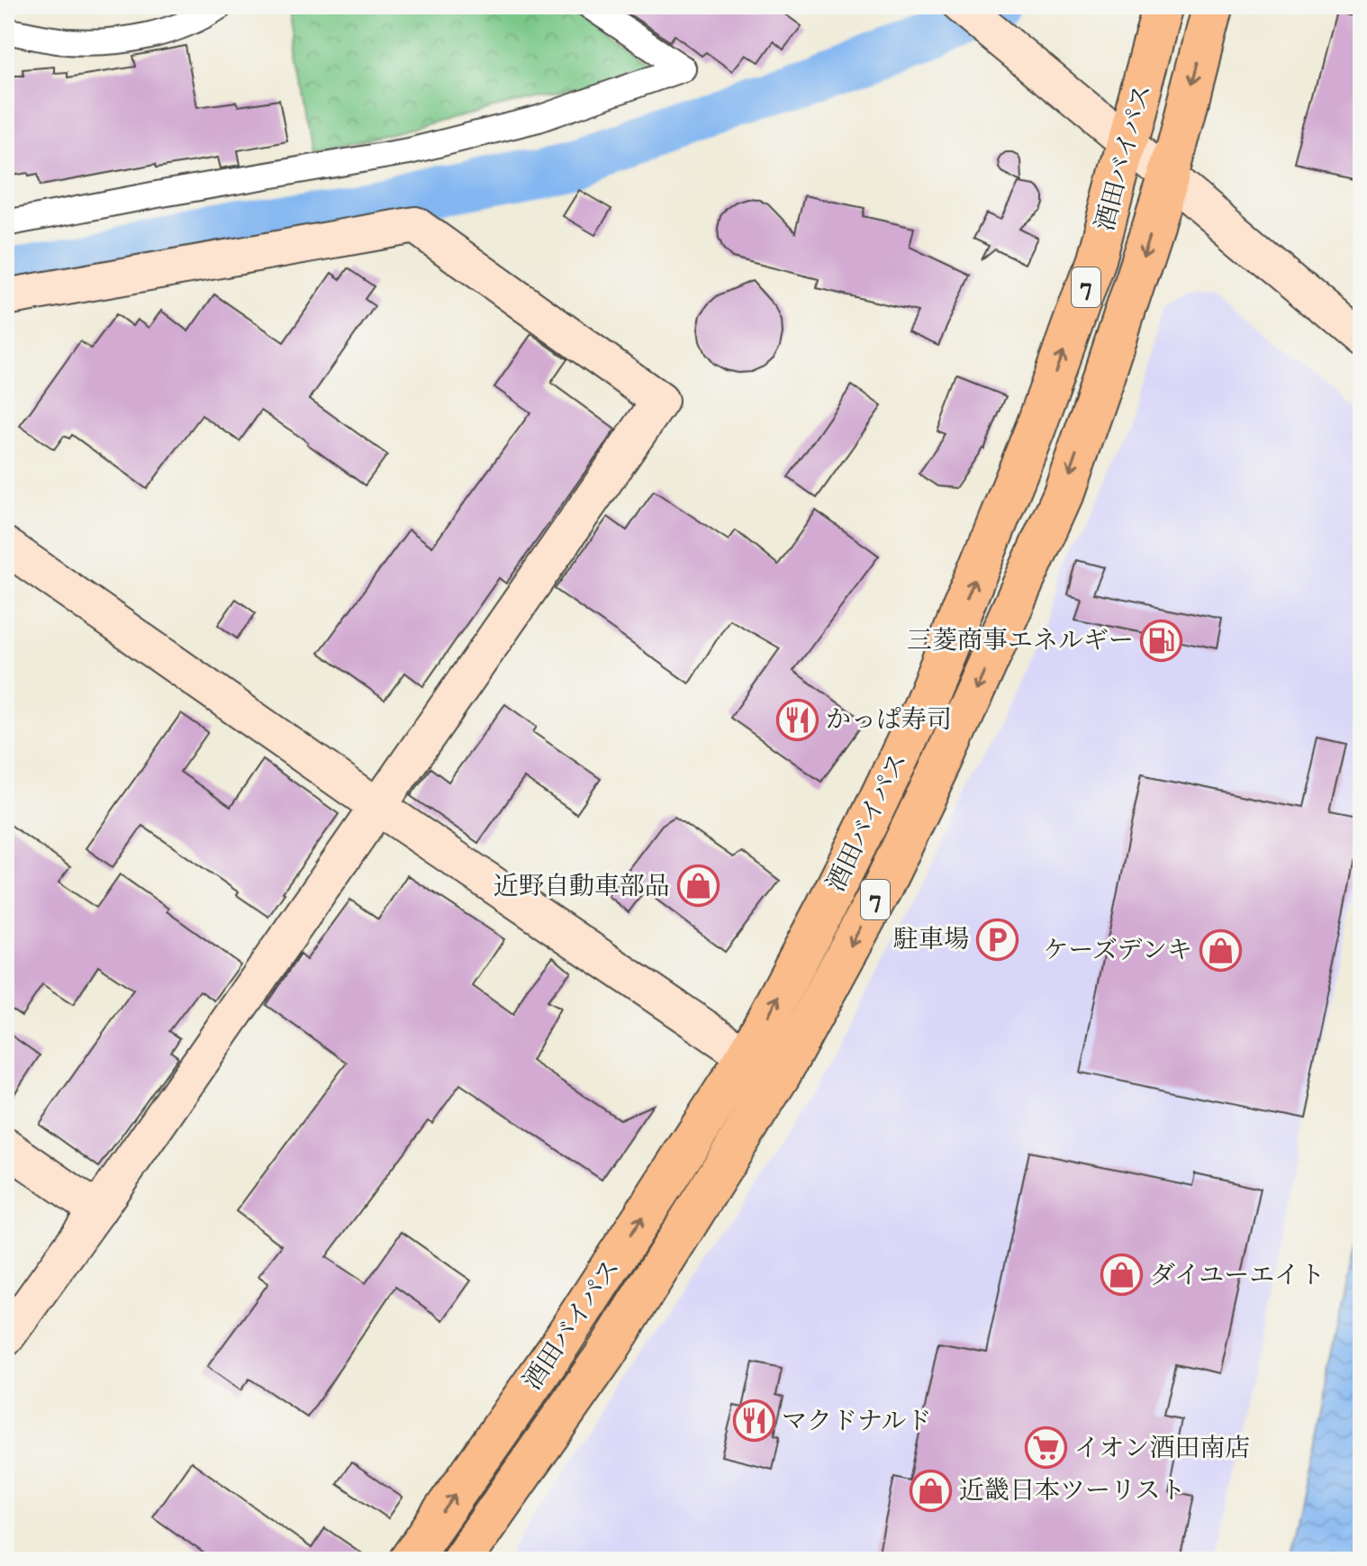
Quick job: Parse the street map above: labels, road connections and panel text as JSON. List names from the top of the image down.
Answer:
{
  "streets": {
    "highway": ["酒田バイパス", "7"]
  },
  "places": {
    "fuel station": ["三菱商事エネルギー"],
    "restaurant": ["かっぱ寿司", "マクドナルド"],
    "shop": [
      "近野自動車部品",
      "ケーズデンキ",
      "ダイユーエイト",
      "近畿日本ツーリスト"
    ],
    "parking": ["駐車場"],
    "supermarket": ["イオン酒田南店"]
  }
}
